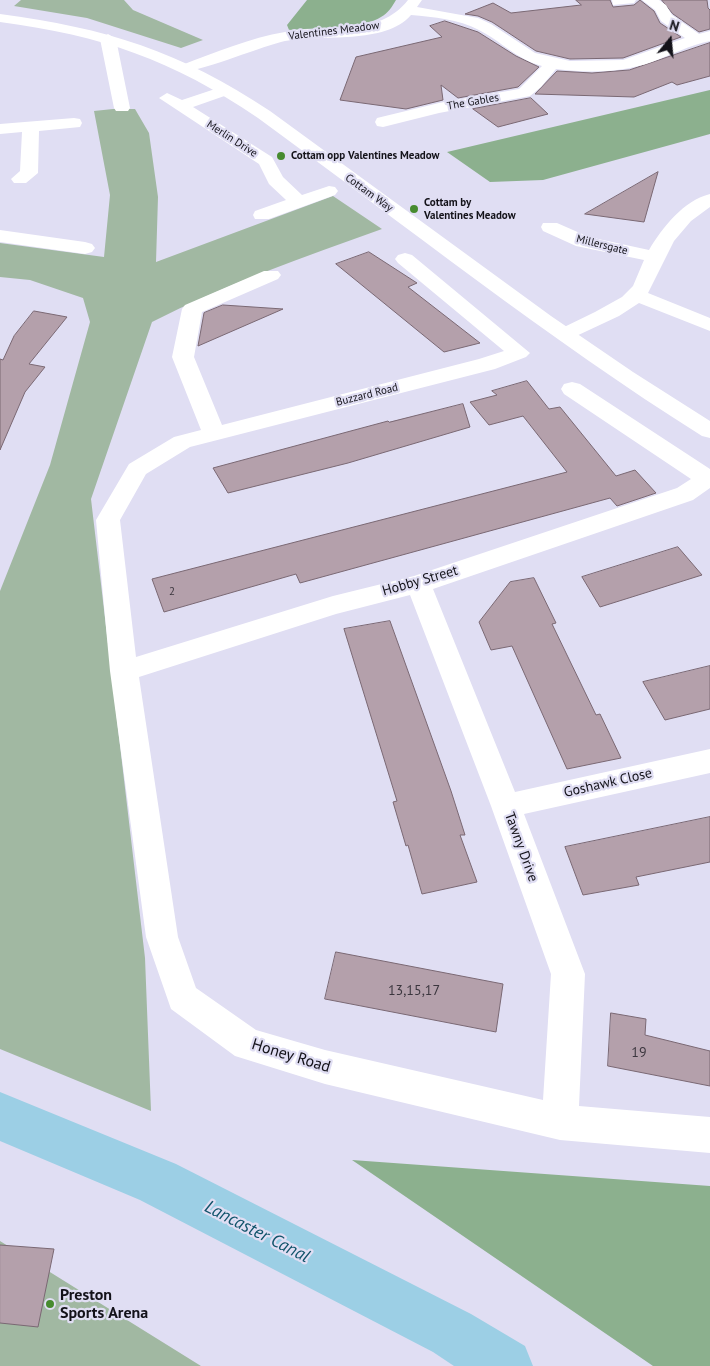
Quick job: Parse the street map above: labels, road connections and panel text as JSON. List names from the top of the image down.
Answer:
{
  "streets": {
    "street": [
      "Valentines Meadow",
      "The Gables",
      "Merlin Drive",
      "Cottam Way",
      "Millersgate",
      "Buzzard Road",
      "Hobby Street",
      "Goshawk Close",
      "Tawny Drive",
      "Honey Road"
    ]
  },
  "crossings": [
    ["Valentines Meadow", "Cottam Way"],
    ["Merlin Drive", "Cottam Way"],
    ["Buzzard Road", "Hobby Street"],
    ["Buzzard Road", "Honey Road"],
    ["Hobby Street", "Tawny Drive"],
    ["Hobby Street", "Honey Road"],
    ["Goshawk Close", "Tawny Drive"],
    ["Tawny Drive", "Honey Road"]
  ],
  "water": ["Lancaster Canal"],
  "places": ["Cottam opp Valentines Meadow", "Cottam by Valentines Meadow", "Preston Sports Arena"],
  "house_numbers": ["2", "13,15,17", "19"],
  "north": "top"
}
